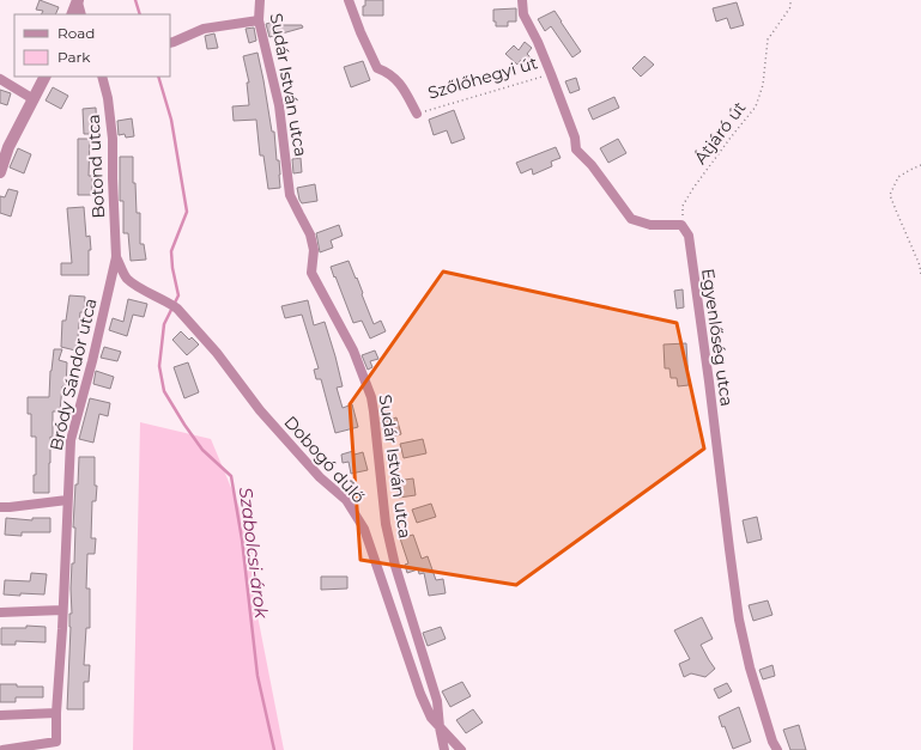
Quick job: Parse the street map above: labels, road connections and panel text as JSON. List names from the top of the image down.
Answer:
{
  "streets": {
    "street": [
      "Szőlőhegyi út",
      "Sudár István utca",
      "Botond utca",
      "Egyenlőség utca",
      "Bródy Sándor utca",
      "Dobogó dűlő"
    ],
    "path": ["Átjáró út"]
  },
  "crossings": [
    ["Sudár István utca", "Dobogó dűlő"],
    ["Átjáró út", "Egyenlőség utca"],
    ["Botond utca", "Bródy Sándor utca"],
    ["Botond utca", "Dobogó dűlő"],
    ["Bródy Sándor utca", "Dobogó dűlő"]
  ],
  "water": ["Szabolcsi-árok"],
  "legend": ["Road", "Park"]
}
